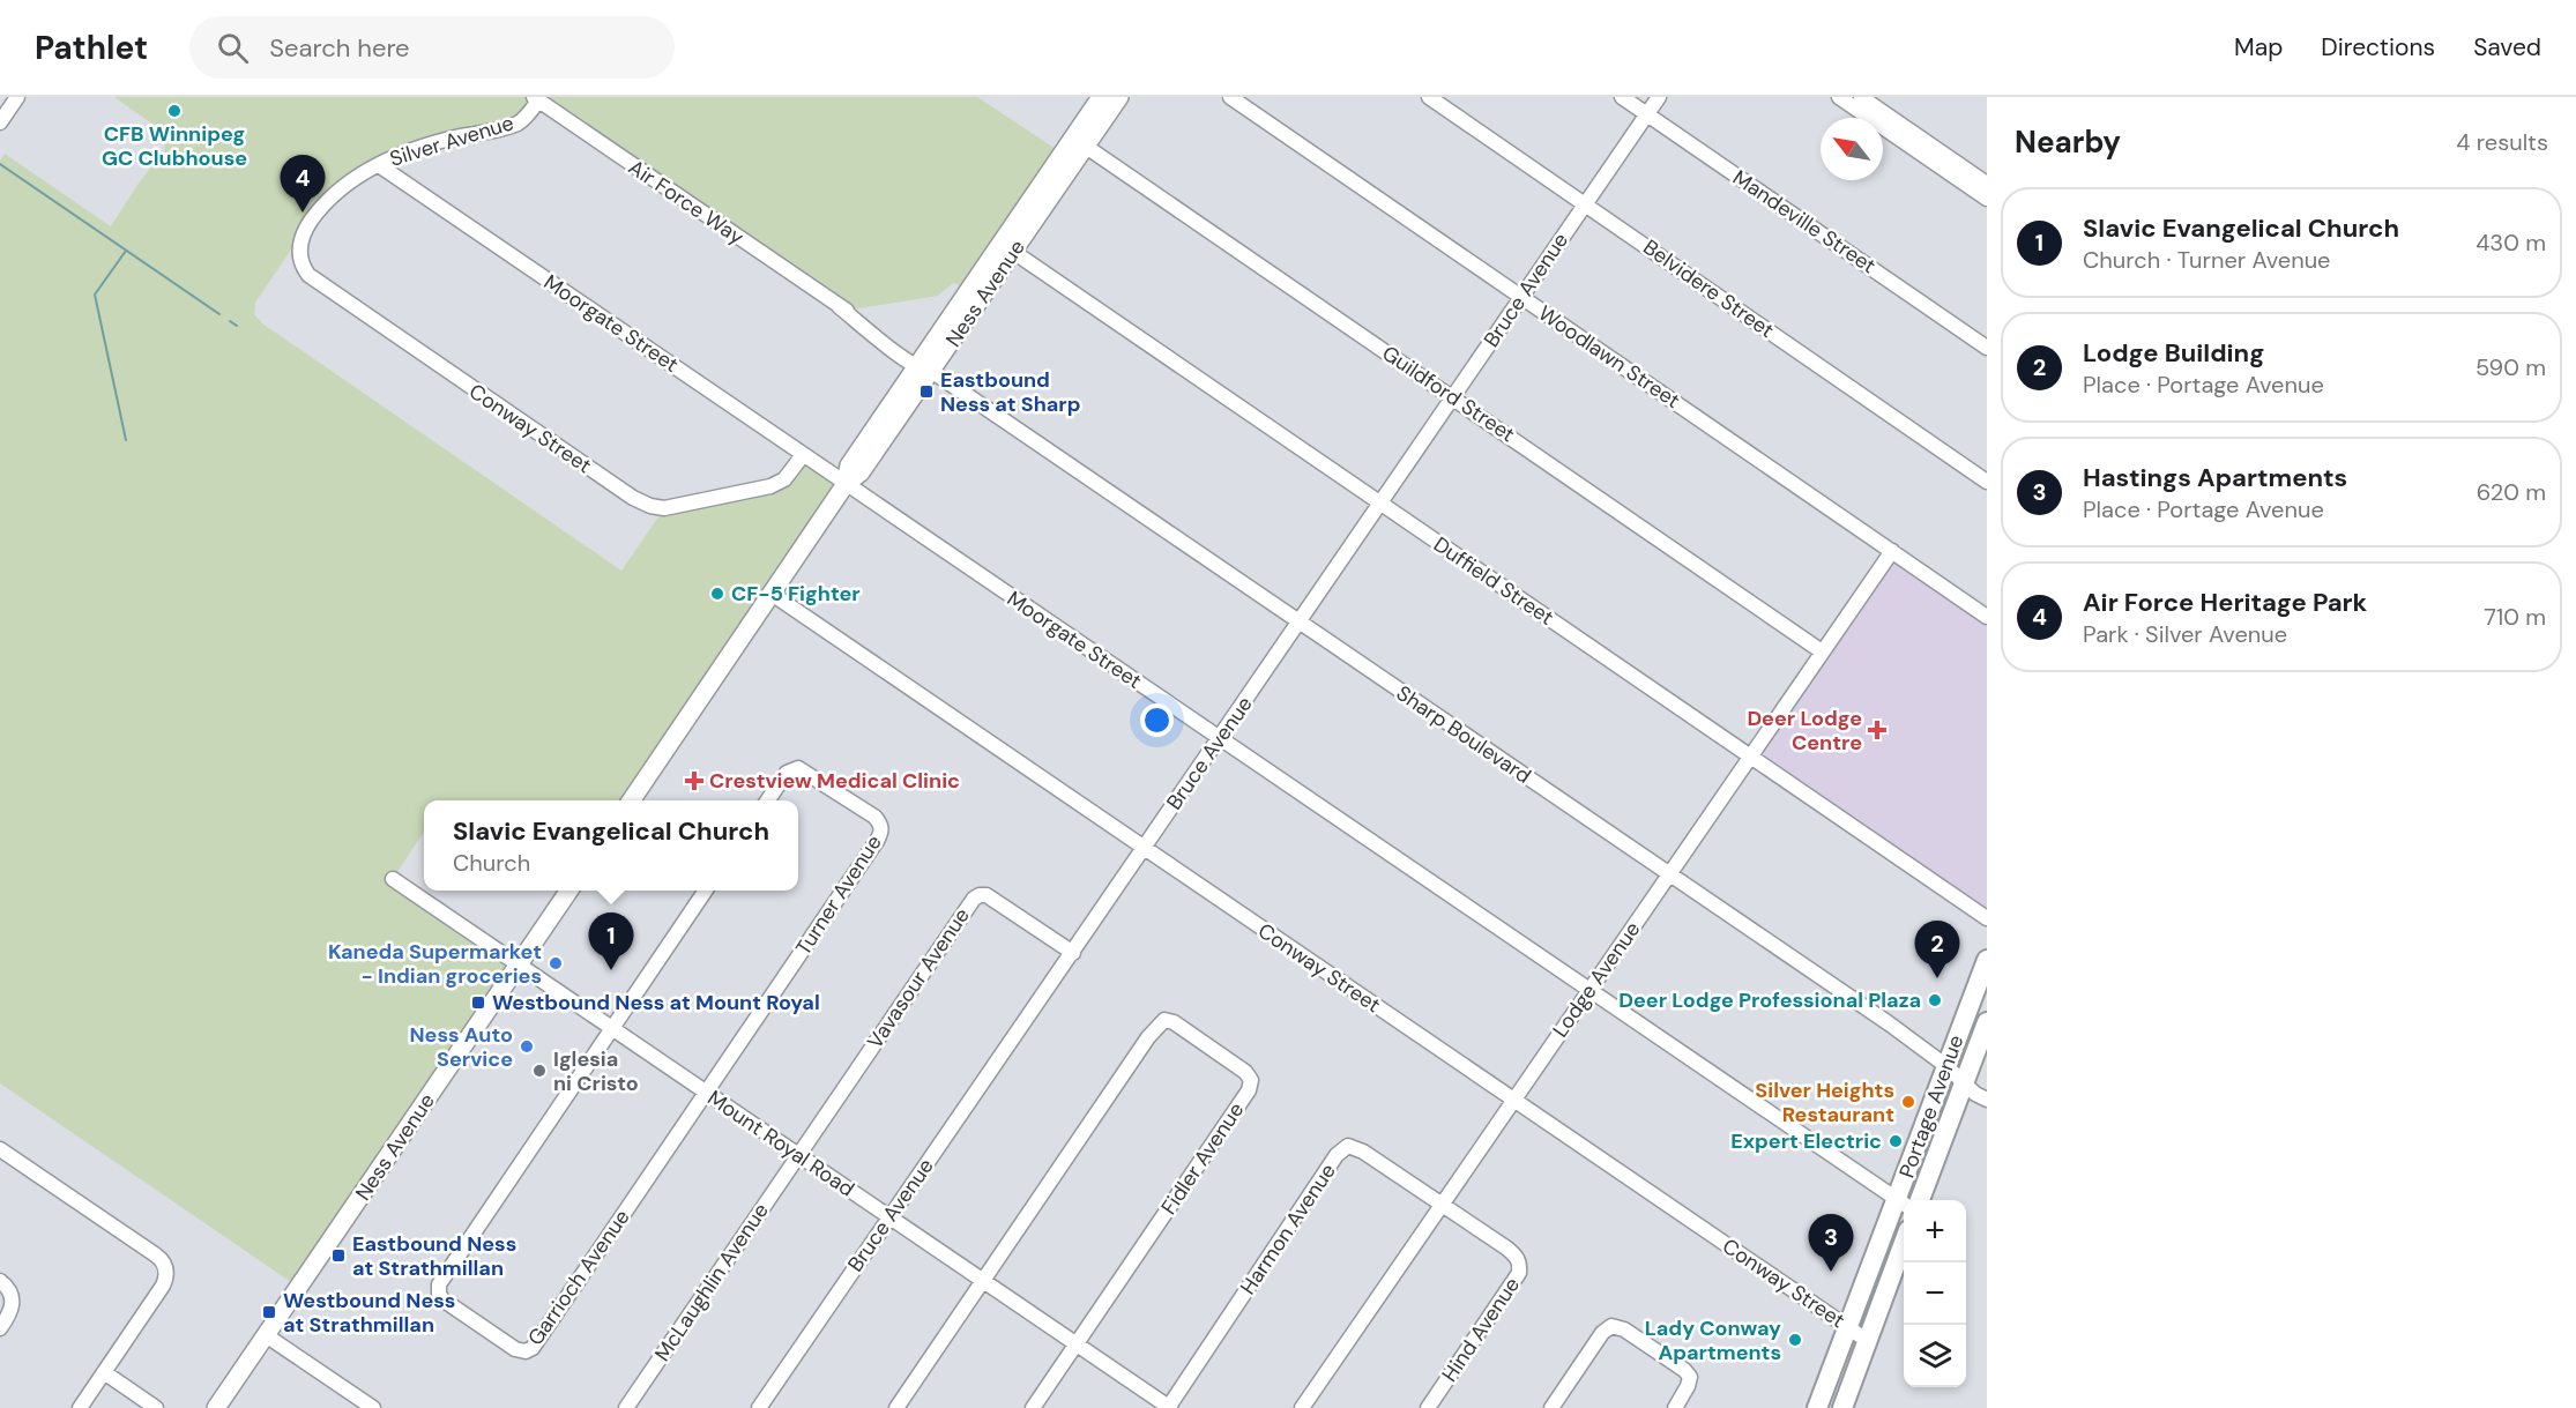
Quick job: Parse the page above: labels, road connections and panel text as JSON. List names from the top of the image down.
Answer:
{
  "streets": {
    "highway": ["Portage Avenue"],
    "main road": ["Ness Avenue"],
    "street": [
      "Silver Avenue",
      "Air Force Way",
      "Mandeville Street",
      "Belvidere Street",
      "Bruce Avenue",
      "Moorgate Street",
      "Woodlawn Street",
      "Guildford Street",
      "Conway Street",
      "Duffield Street",
      "Sharp Boulevard",
      "Turner Avenue",
      "Vavasour Avenue",
      "Lodge Avenue",
      "Mount Royal Road",
      "Fidler Avenue",
      "Harmon Avenue",
      "Garrioch Avenue",
      "McLaughlin Avenue",
      "Hind Avenue"
    ]
  },
  "crossings": [
    ["Silver Avenue", "Air Force Way"],
    ["Silver Avenue", "Moorgate Street"],
    ["Silver Avenue", "Conway Street"],
    ["Air Force Way", "Ness Avenue"],
    ["Air Force Way", "Sharp Boulevard"],
    ["Mandeville Street", "Bruce Avenue"],
    ["Belvidere Street", "Bruce Avenue"],
    ["Bruce Avenue", "Moorgate Street"],
    ["Bruce Avenue", "Woodlawn Street"],
    ["Bruce Avenue", "Guildford Street"],
    ["Bruce Avenue", "Conway Street"],
    ["Bruce Avenue", "Duffield Street"],
    ["Bruce Avenue", "Sharp Boulevard"],
    ["Bruce Avenue", "Vavasour Avenue"],
    ["Bruce Avenue", "Mount Royal Road"],
    ["Ness Avenue", "Moorgate Street"],
    ["Ness Avenue", "Guildford Street"],
    ["Ness Avenue", "Conway Street"],
    ["Ness Avenue", "Duffield Street"],
    ["Ness Avenue", "Sharp Boulevard"],
    ["Ness Avenue", "Mount Royal Road"],
    ["Moorgate Street", "Conway Street"],
    ["Moorgate Street", "Lodge Avenue"],
    ["Moorgate Street", "Portage Avenue"],
    ["Woodlawn Street", "Lodge Avenue"],
    ["Guildford Street", "Lodge Avenue"],
    ["Conway Street", "Lodge Avenue"],
    ["Conway Street", "Portage Avenue"],
    ["Duffield Street", "Lodge Avenue"],
    ["Sharp Boulevard", "Lodge Avenue"],
    ["Sharp Boulevard", "Portage Avenue"],
    ["Turner Avenue", "Mount Royal Road"],
    ["Turner Avenue", "Garrioch Avenue"],
    ["Vavasour Avenue", "Mount Royal Road"],
    ["Vavasour Avenue", "McLaughlin Avenue"],
    ["Lodge Avenue", "Harmon Avenue"],
    ["Lodge Avenue", "Hind Avenue"],
    ["Mount Royal Road", "Fidler Avenue"],
    ["Mount Royal Road", "Harmon Avenue"],
    ["Mount Royal Road", "Garrioch Avenue"],
    ["Mount Royal Road", "McLaughlin Avenue"],
    ["Harmon Avenue", "Hind Avenue"]
  ],
  "places": {
    "other": [
      "CFB Winnipeg GC Clubhouse",
      "CF-5 Fighter",
      "Kaneda Supermarket - Indian groceries",
      "Deer Lodge Professional Plaza",
      "Ness Auto Service",
      "Iglesia ni Cristo",
      "Silver Heights Restaurant",
      "Expert Electric",
      "Lady Conway Apartments"
    ],
    "transit": [
      "Eastbound Ness at Sharp",
      "Westbound Ness at Mount Royal",
      "Eastbound Ness at Strathmillan",
      "Westbound Ness at Strathmillan"
    ],
    "health": ["Deer Lodge Centre", "Crestview Medical Clinic"]
  },
  "north": "top left",
  "page": {
    "header": "Pathlet",
    "search": "Search here",
    "nav": ["Map", "Directions", "Saved"],
    "heading": ["Nearby", "4 results"],
    "pins": [
      "4",
      "1",
      "2",
      "3"
    ],
    "list": [
      {
        "mark": "1",
        "name": "Slavic Evangelical Church",
        "note": "Church · Turner Avenue",
        "value": "430 m"
      },
      {
        "mark": "2",
        "name": "Lodge Building",
        "note": "Place · Portage Avenue",
        "value": "590 m"
      },
      {
        "mark": "3",
        "name": "Hastings Apartments",
        "note": "Place · Portage Avenue",
        "value": "620 m"
      },
      {
        "mark": "4",
        "name": "Air Force Heritage Park",
        "note": "Park · Silver Avenue",
        "value": "710 m"
      }
    ],
    "popup": ["Slavic Evangelical Church", "Church"],
    "map_buttons": ["+", "−"]
  }
}
